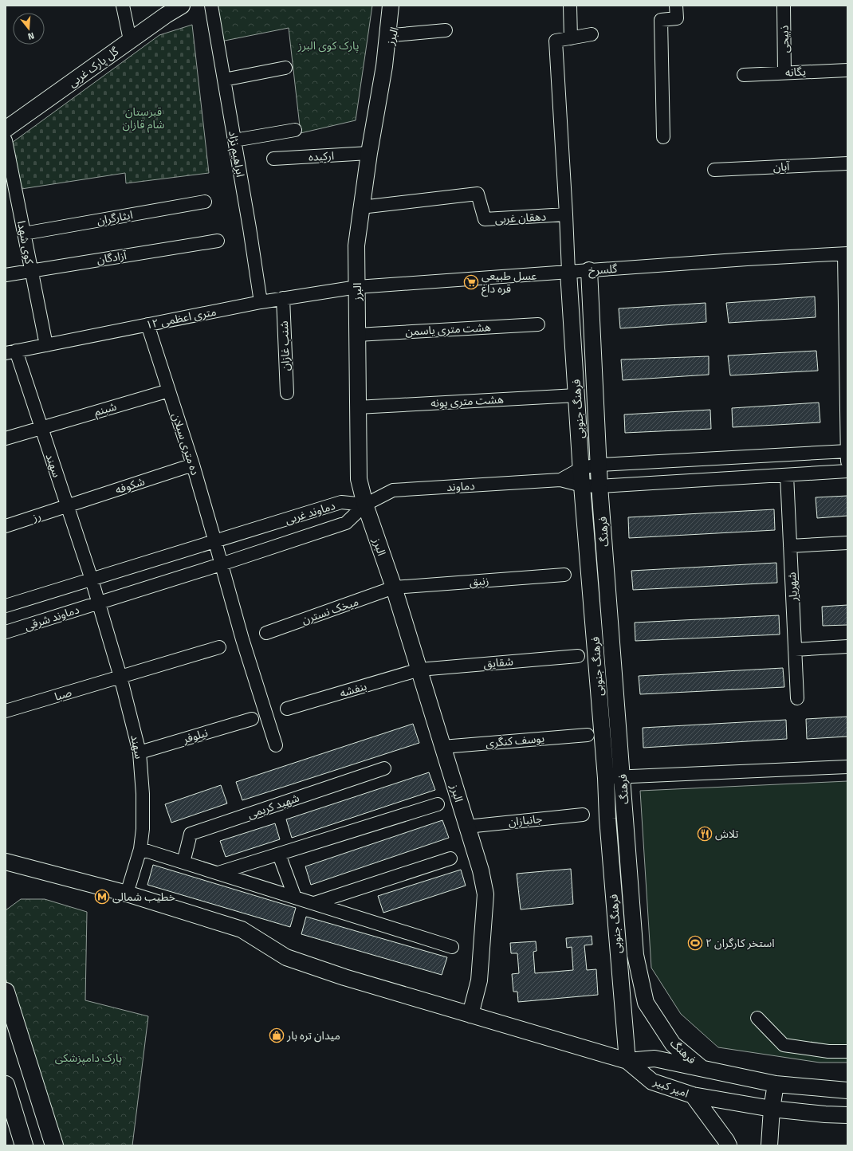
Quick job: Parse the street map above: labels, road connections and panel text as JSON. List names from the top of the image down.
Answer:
{
  "streets": {
    "main road": [
      "البرز",
      "گل پارک غربی",
      "فرهنگ جنوبی",
      "فرهنگ",
      "امیر کبیر"
    ],
    "street": [
      "ذبیحی",
      "یگانه",
      "ابراهیم نژاد",
      "ارکیده",
      "آبان",
      "ایثارگران",
      "دهقان غربی",
      "کوی شهدا",
      "آزادگان",
      "گلسرخ",
      "۱۲ متری اعظمی",
      "هشت متری یاسمن",
      "شنب غازان",
      "هشت متری پونه",
      "شبنم",
      "ده متری سبلان",
      "سهند",
      "شکوفه",
      "دماوند",
      "دماوند غربی",
      "رز",
      "زنبق",
      "شهریار",
      "میخک نسترن",
      "دماوند شرقی",
      "شقایق",
      "بنفشه",
      "صبا",
      "نیلوفر",
      "یوسف کنگری",
      "شهید کریمی",
      "جانبازان"
    ]
  },
  "crossings": [
    ["البرز", "ارکیده"],
    ["البرز", "دهقان غربی"],
    ["البرز", "گلسرخ"],
    ["البرز", "۱۲ متری اعظمی"],
    ["البرز", "هشت متری یاسمن"],
    ["البرز", "هشت متری پونه"],
    ["البرز", "دماوند"],
    ["البرز", "دماوند غربی"],
    ["البرز", "زنبق"],
    ["البرز", "میخک نسترن"],
    ["البرز", "شقایق"],
    ["البرز", "بنفشه"],
    ["البرز", "یوسف کنگری"],
    ["البرز", "جانبازان"],
    ["ذبیحی", "یگانه"],
    ["ابراهیم نژاد", "۱۲ متری اعظمی"],
    ["ایثارگران", "کوی شهدا"],
    ["کوی شهدا", "آزادگان"],
    ["کوی شهدا", "۱۲ متری اعظمی"],
    ["گلسرخ", "۱۲ متری اعظمی"],
    ["گلسرخ", "فرهنگ جنوبی"],
    ["گلسرخ", "فرهنگ"],
    ["۱۲ متری اعظمی", "شنب غازان"],
    ["۱۲ متری اعظمی", "ده متری سبلان"],
    ["۱۲ متری اعظمی", "سهند"],
    ["هشت متری پونه", "فرهنگ جنوبی"],
    ["شبنم", "ده متری سبلان"],
    ["شبنم", "سهند"],
    ["فرهنگ جنوبی", "امیر کبیر"],
    ["ده متری سبلان", "شکوفه"],
    ["ده متری سبلان", "دماوند غربی"],
    ["سهند", "شکوفه"],
    ["سهند", "دماوند غربی"],
    ["سهند", "رز"],
    ["سهند", "دماوند شرقی"],
    ["سهند", "صبا"],
    ["سهند", "نیلوفر"],
    ["شکوفه", "رز"],
    ["دماوند", "دماوند غربی"],
    ["دماوند غربی", "دماوند شرقی"],
    ["فرهنگ", "امیر کبیر"],
    ["زنبق", "میخک نسترن"],
    ["شقایق", "بنفشه"]
  ],
  "parks": ["پارک کوی البرز", "قبرستان شام قازان", "پارک دامپزشکی"],
  "places": {
    "supermarket": ["عسل طبیعی قره داغ"],
    "restaurant": ["تلاش"],
    "metro station": ["خطیب شمالی"],
    "sports": ["استخر کارگران ۲"],
    "shop": ["میدان تره بار"]
  },
  "north": "bottom"
}
